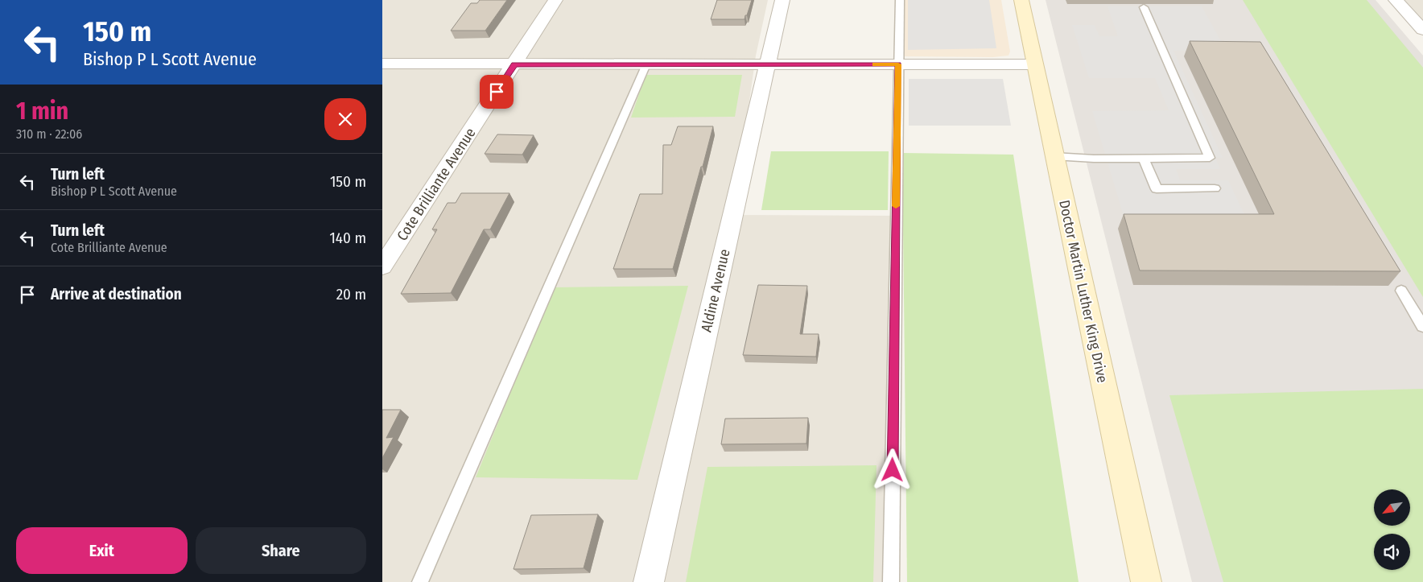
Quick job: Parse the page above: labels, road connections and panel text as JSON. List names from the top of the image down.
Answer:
{
  "streets": {
    "main road": ["Doctor Martin Luther King Drive"],
    "street": ["Cote Brilliante Avenue", "Aldine Avenue"]
  },
  "north": "bottom left",
  "page": {
    "turn": ["150 m", "Bishop P L Scott Avenue"],
    "heading": ["1 min", "310 m · 22:06"],
    "list": [
      {
        "name": "Turn left",
        "note": "Bishop P L Scott Avenue",
        "value": "150 m"
      },
      {
        "name": "Turn left",
        "note": "Cote Brilliante Avenue",
        "value": "140 m"
      },
      {
        "name": "Arrive at destination",
        "value": "20 m"
      }
    ],
    "buttons": ["Exit", "Share"]
  }
}
